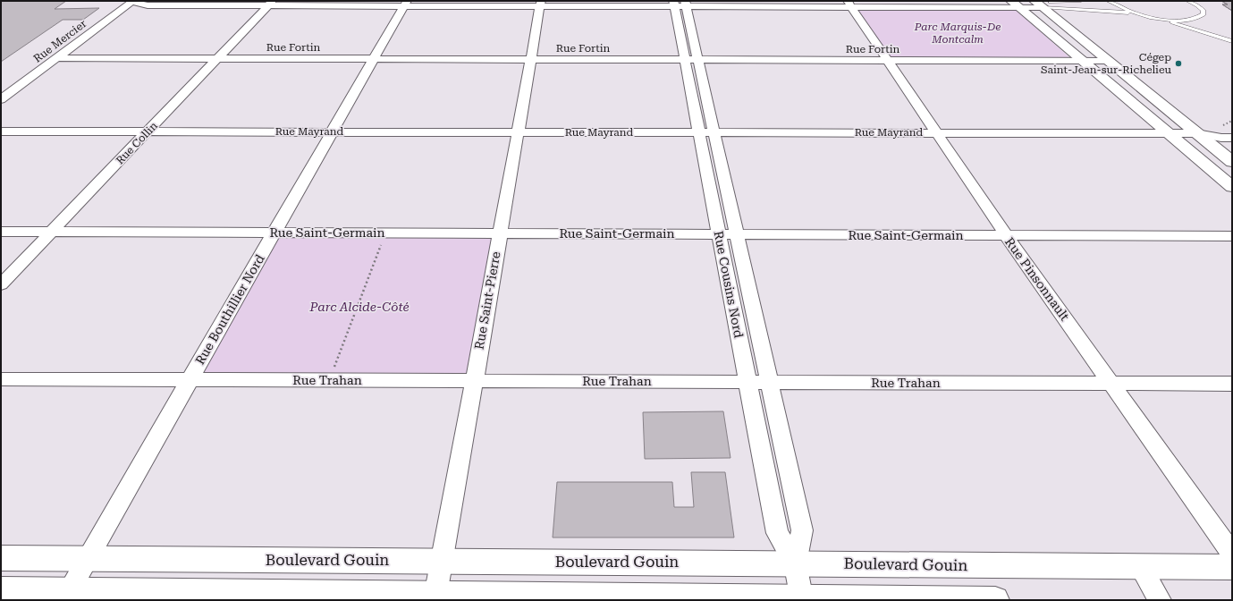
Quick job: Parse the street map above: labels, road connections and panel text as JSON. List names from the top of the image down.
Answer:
{
  "streets": {
    "street": [
      "Rue Mercier",
      "Rue Fortin",
      "Rue Mayrand",
      "Rue Collin",
      "Rue Saint-Germain",
      "Rue Pinsonnault",
      "Rue Cousins Nord",
      "Rue Saint-Pierre",
      "Rue Bouthillier Nord",
      "Rue Trahan",
      "Boulevard Gouin"
    ]
  },
  "crossings": [
    ["Rue Mercier", "Rue Fortin"],
    ["Rue Fortin", "Rue Collin"],
    ["Rue Fortin", "Rue Pinsonnault"],
    ["Rue Fortin", "Rue Cousins Nord"],
    ["Rue Fortin", "Rue Saint-Pierre"],
    ["Rue Fortin", "Rue Bouthillier Nord"],
    ["Rue Mayrand", "Rue Collin"],
    ["Rue Mayrand", "Rue Pinsonnault"],
    ["Rue Mayrand", "Rue Cousins Nord"],
    ["Rue Mayrand", "Rue Saint-Pierre"],
    ["Rue Mayrand", "Rue Bouthillier Nord"],
    ["Rue Collin", "Rue Saint-Germain"],
    ["Rue Saint-Germain", "Rue Pinsonnault"],
    ["Rue Saint-Germain", "Rue Cousins Nord"],
    ["Rue Saint-Germain", "Rue Saint-Pierre"],
    ["Rue Saint-Germain", "Rue Bouthillier Nord"],
    ["Rue Pinsonnault", "Rue Trahan"],
    ["Rue Cousins Nord", "Rue Trahan"],
    ["Rue Cousins Nord", "Boulevard Gouin"],
    ["Rue Saint-Pierre", "Rue Trahan"],
    ["Rue Saint-Pierre", "Boulevard Gouin"],
    ["Rue Bouthillier Nord", "Rue Trahan"],
    ["Rue Bouthillier Nord", "Boulevard Gouin"]
  ],
  "parks": ["Parc Marquis-De Montcalm", "Parc Alcide-Côté"],
  "places": ["Cégep Saint-Jean-sur-Richelieu"]
}
